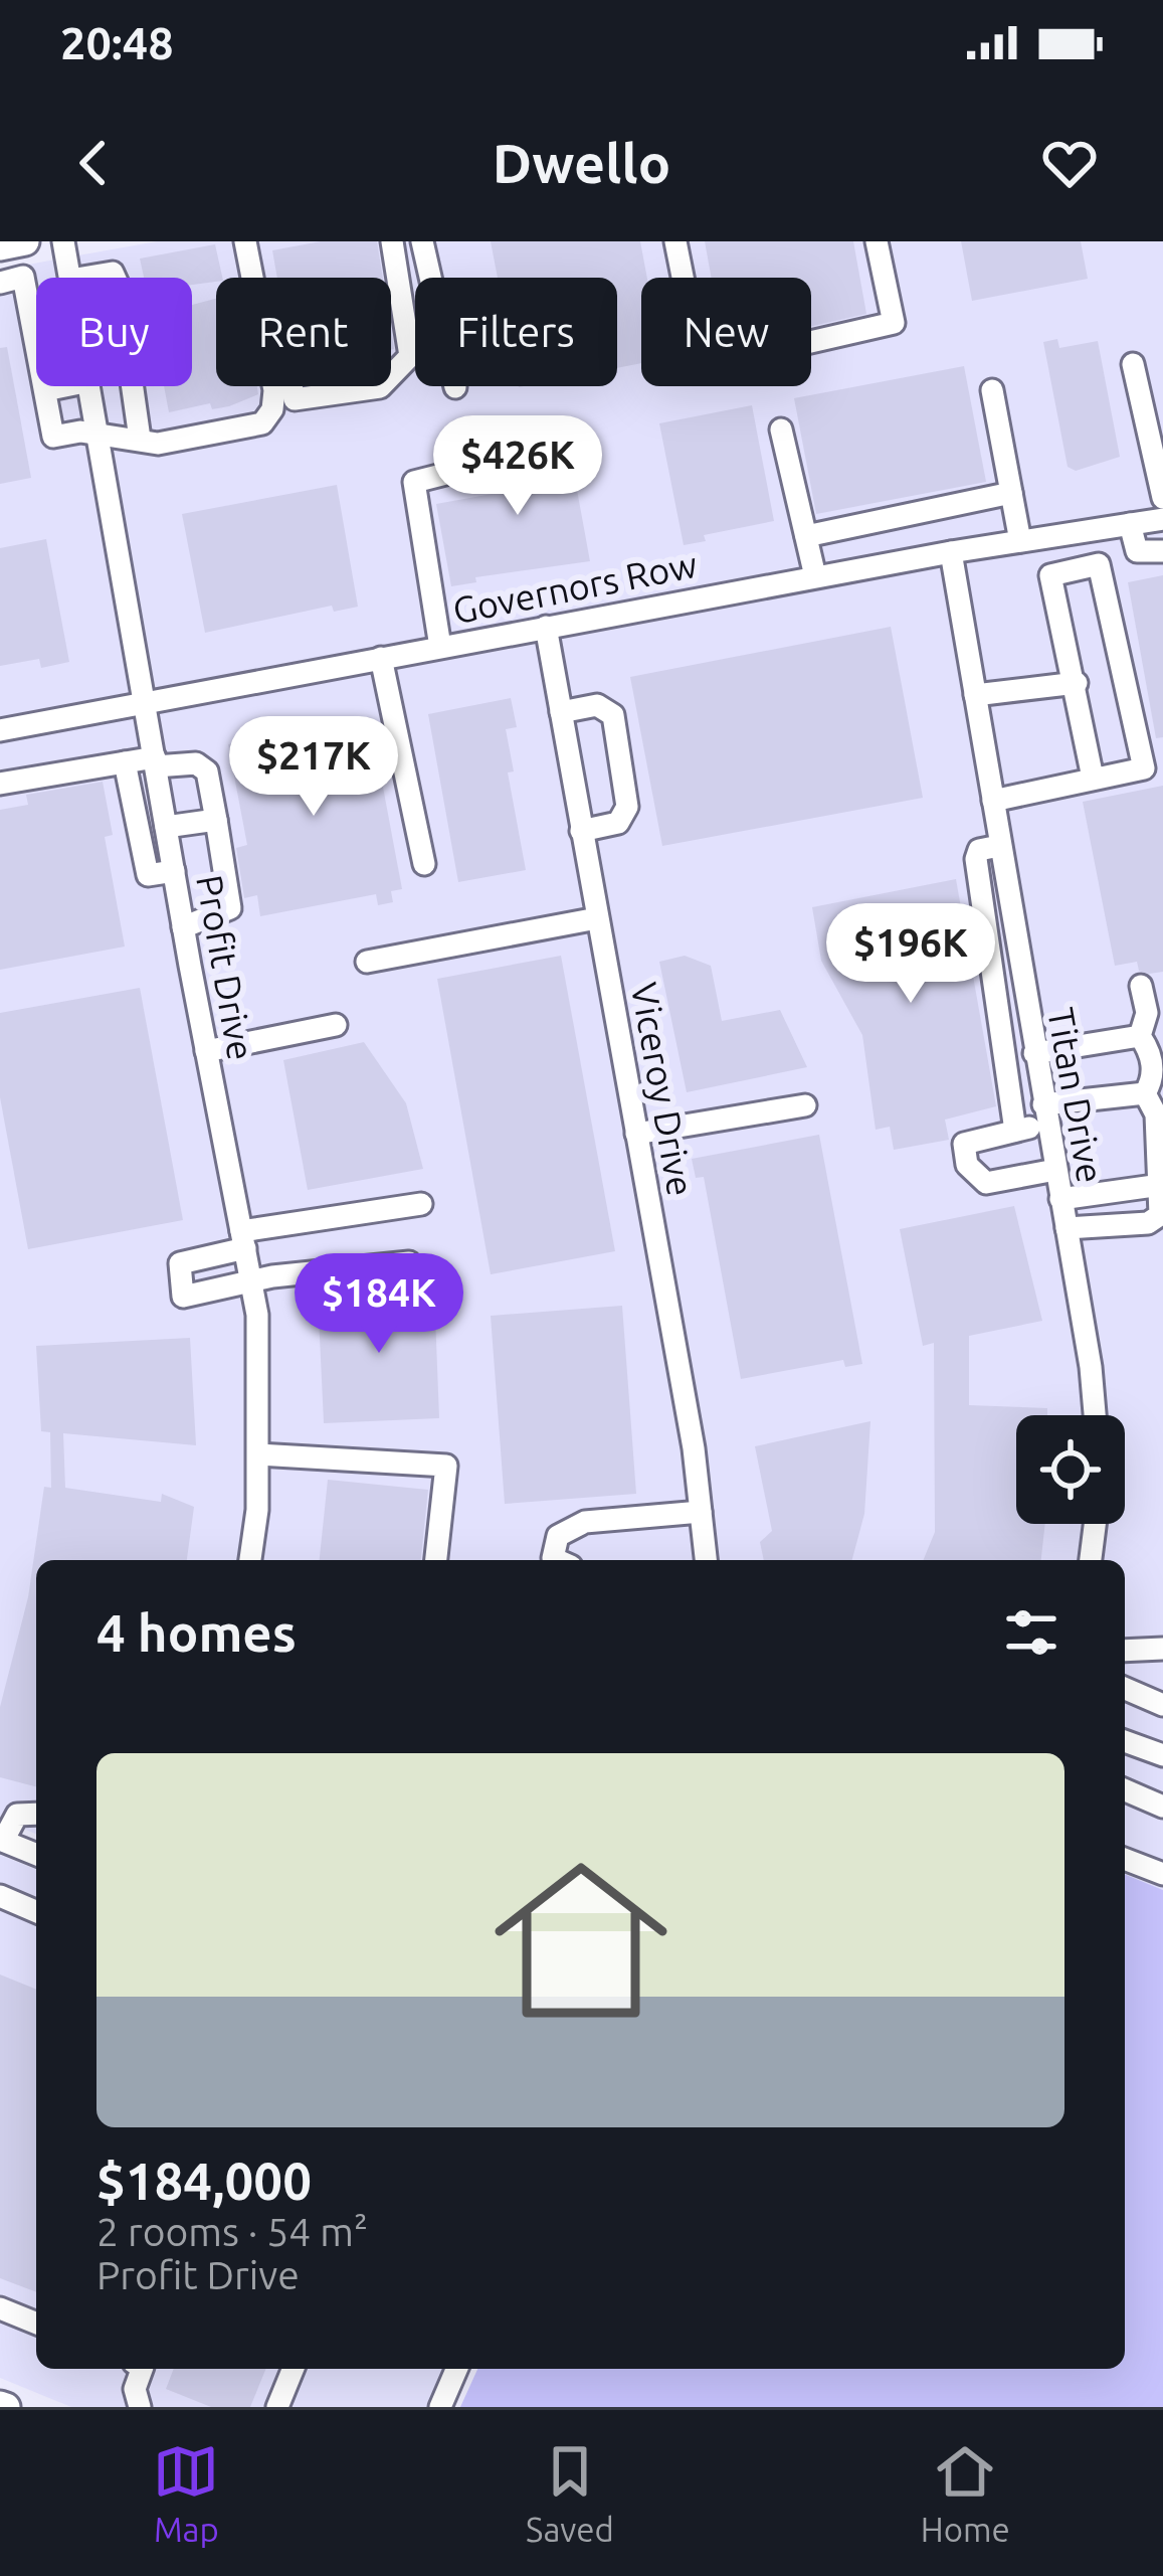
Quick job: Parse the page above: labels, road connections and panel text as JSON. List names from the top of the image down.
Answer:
{
  "streets": {
    "street": [
      "Governors Row",
      "Profit Drive",
      "Viceroy Drive",
      "Titan Drive"
    ]
  },
  "crossings": [
    ["Governors Row", "Profit Drive"],
    ["Governors Row", "Viceroy Drive"],
    ["Governors Row", "Titan Drive"]
  ],
  "page": {
    "status": "20:48",
    "header": "Dwello",
    "chip": [
      "Buy",
      "Rent",
      "Filters",
      "New"
    ],
    "price": [
      "$426K",
      "$217K",
      "$196K",
      "$184K"
    ],
    "heading": "4 homes",
    "list": [
      {
        "name": "$184,000",
        "note": "2 rooms · 54 m² · Profit Drive"
      }
    ],
    "tabs": ["Map", "Saved", "Home"]
  }
}
